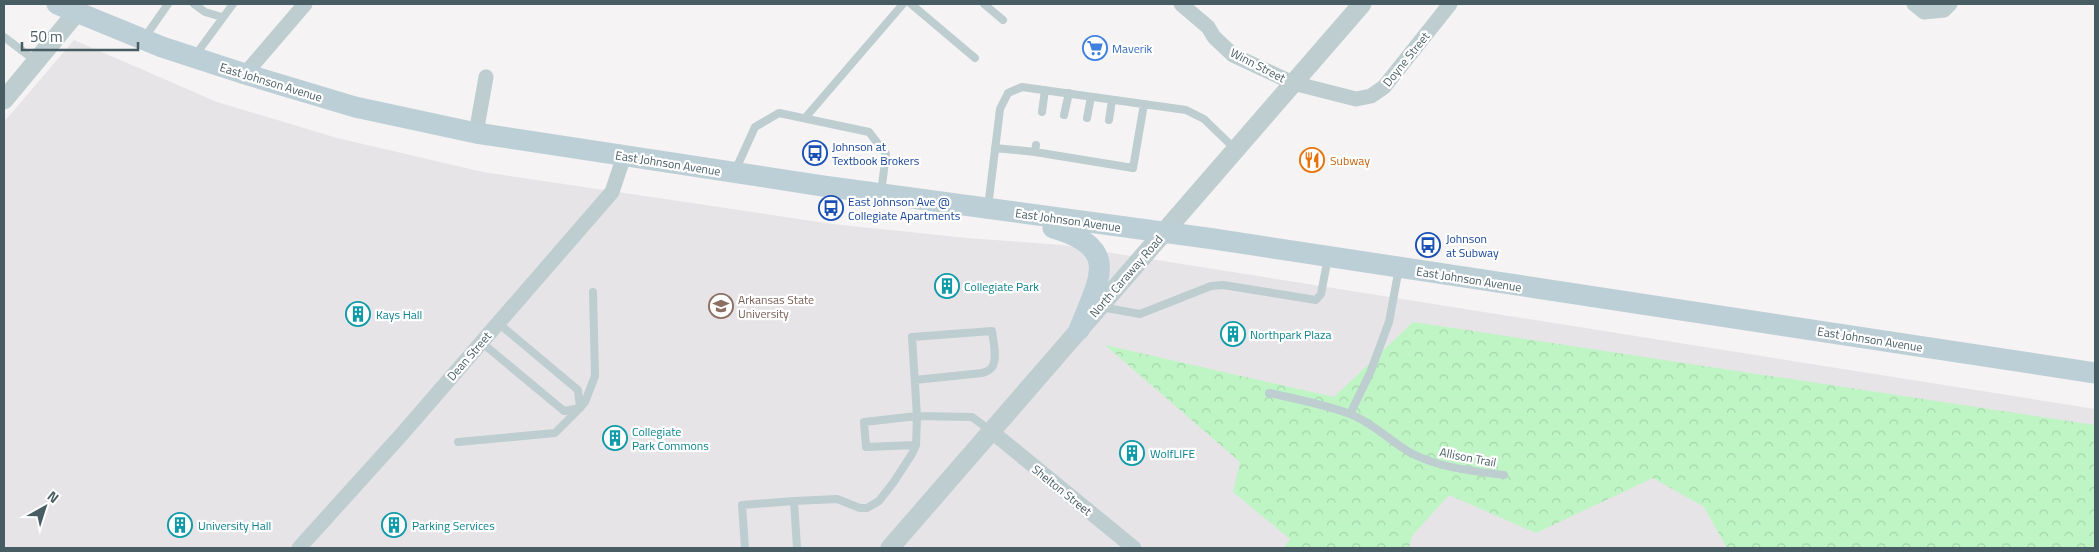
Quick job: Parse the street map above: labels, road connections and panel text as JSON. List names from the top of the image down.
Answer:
{
  "streets": {
    "main road": ["East Johnson Avenue"],
    "street": [
      "Doyne Street",
      "Winn Street",
      "North Caraway Road",
      "Dean Street",
      "Shelton Street"
    ],
    "lane": ["Allison Trail"]
  },
  "crossings": [
    ["Doyne Street", "Winn Street"],
    ["Doyne Street", "North Caraway Road"],
    ["Winn Street", "North Caraway Road"],
    ["East Johnson Avenue", "North Caraway Road"],
    ["East Johnson Avenue", "Dean Street"],
    ["North Caraway Road", "Shelton Street"]
  ],
  "places": {
    "supermarket": ["Maverik"],
    "bus stop": ["Johnson at Textbook Brokers", "East Johnson Ave @ Collegiate Apartments", "Johnson at Subway"],
    "restaurant": ["Subway"],
    "building": [
      "Collegiate Park",
      "Kays Hall",
      "Northpark Plaza",
      "Collegiate Park Commons",
      "WolfLIFE",
      "University Hall",
      "Parking Services"
    ],
    "school or university": ["Arkansas State University"]
  },
  "scale_bar": "50 m",
  "north": "top right"
}
